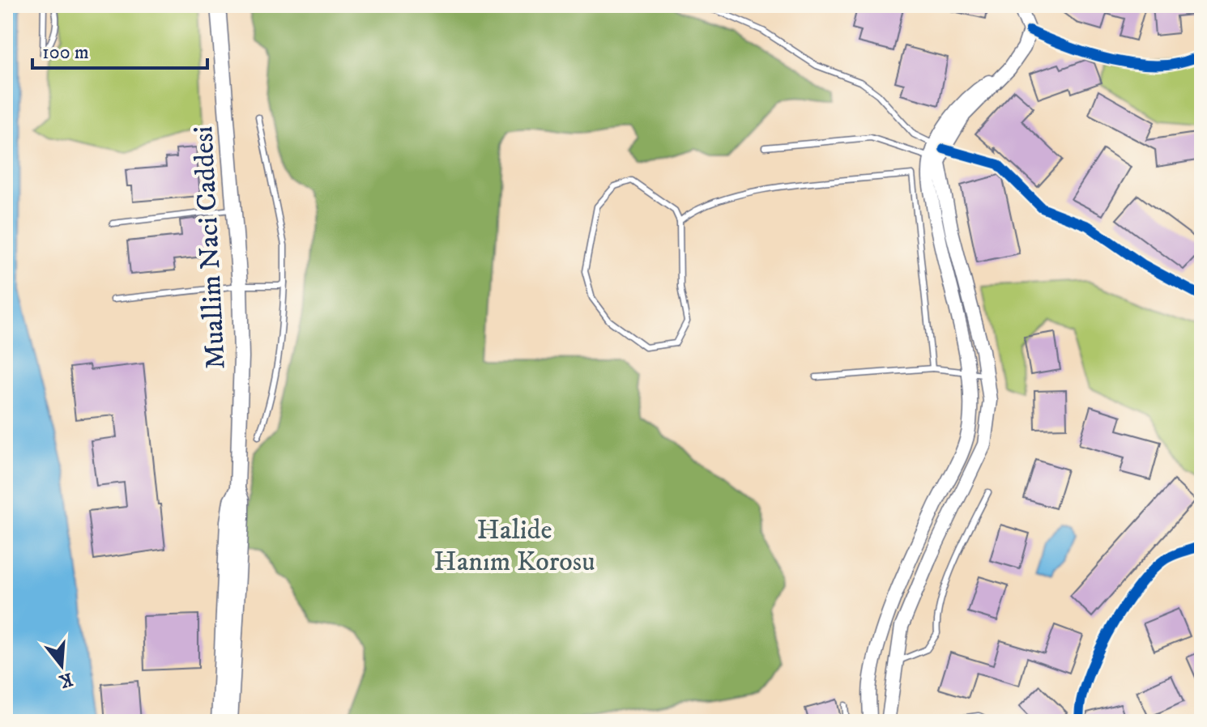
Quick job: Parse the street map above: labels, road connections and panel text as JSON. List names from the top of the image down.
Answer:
{
  "streets": {
    "main road": ["Muallim Naci Caddesi"]
  },
  "parks": ["Halide Hanım Korosu"],
  "scale_bar": "100 m",
  "north": "bottom"
}
